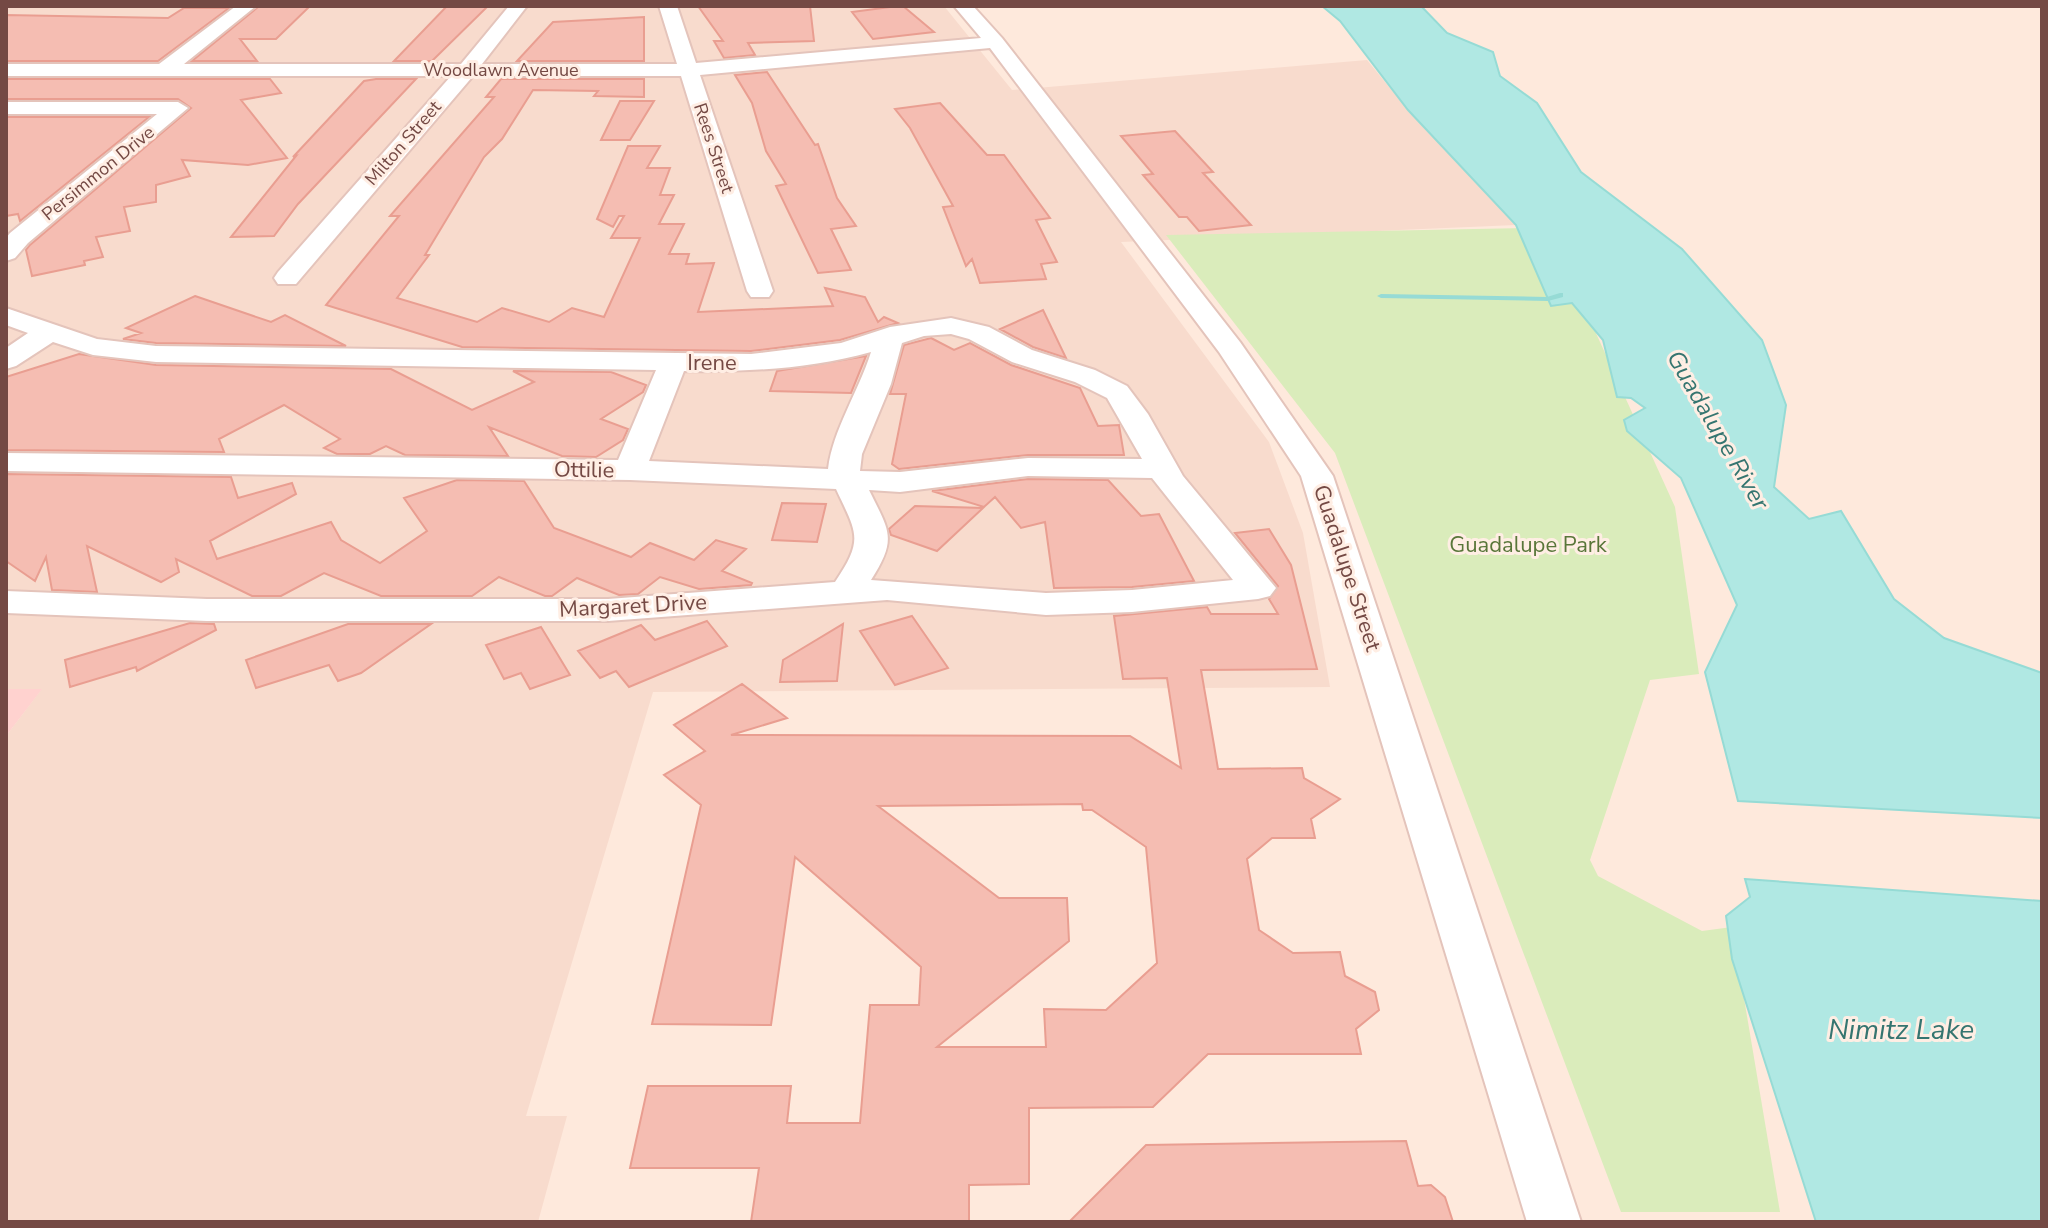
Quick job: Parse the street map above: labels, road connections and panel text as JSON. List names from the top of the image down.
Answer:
{
  "streets": {
    "street": [
      "Woodlawn Avenue",
      "Milton Street",
      "Rees Street",
      "Persimmon Drive",
      "Irene",
      "Ottilie",
      "Guadalupe Street",
      "Margaret Drive"
    ]
  },
  "crossings": [
    ["Woodlawn Avenue", "Milton Street"],
    ["Woodlawn Avenue", "Rees Street"],
    ["Woodlawn Avenue", "Guadalupe Street"],
    ["Irene", "Ottilie"],
    ["Irene", "Margaret Drive"]
  ],
  "water": ["Guadalupe River", "Nimitz Lake"],
  "parks": ["Guadalupe Park"]
}
